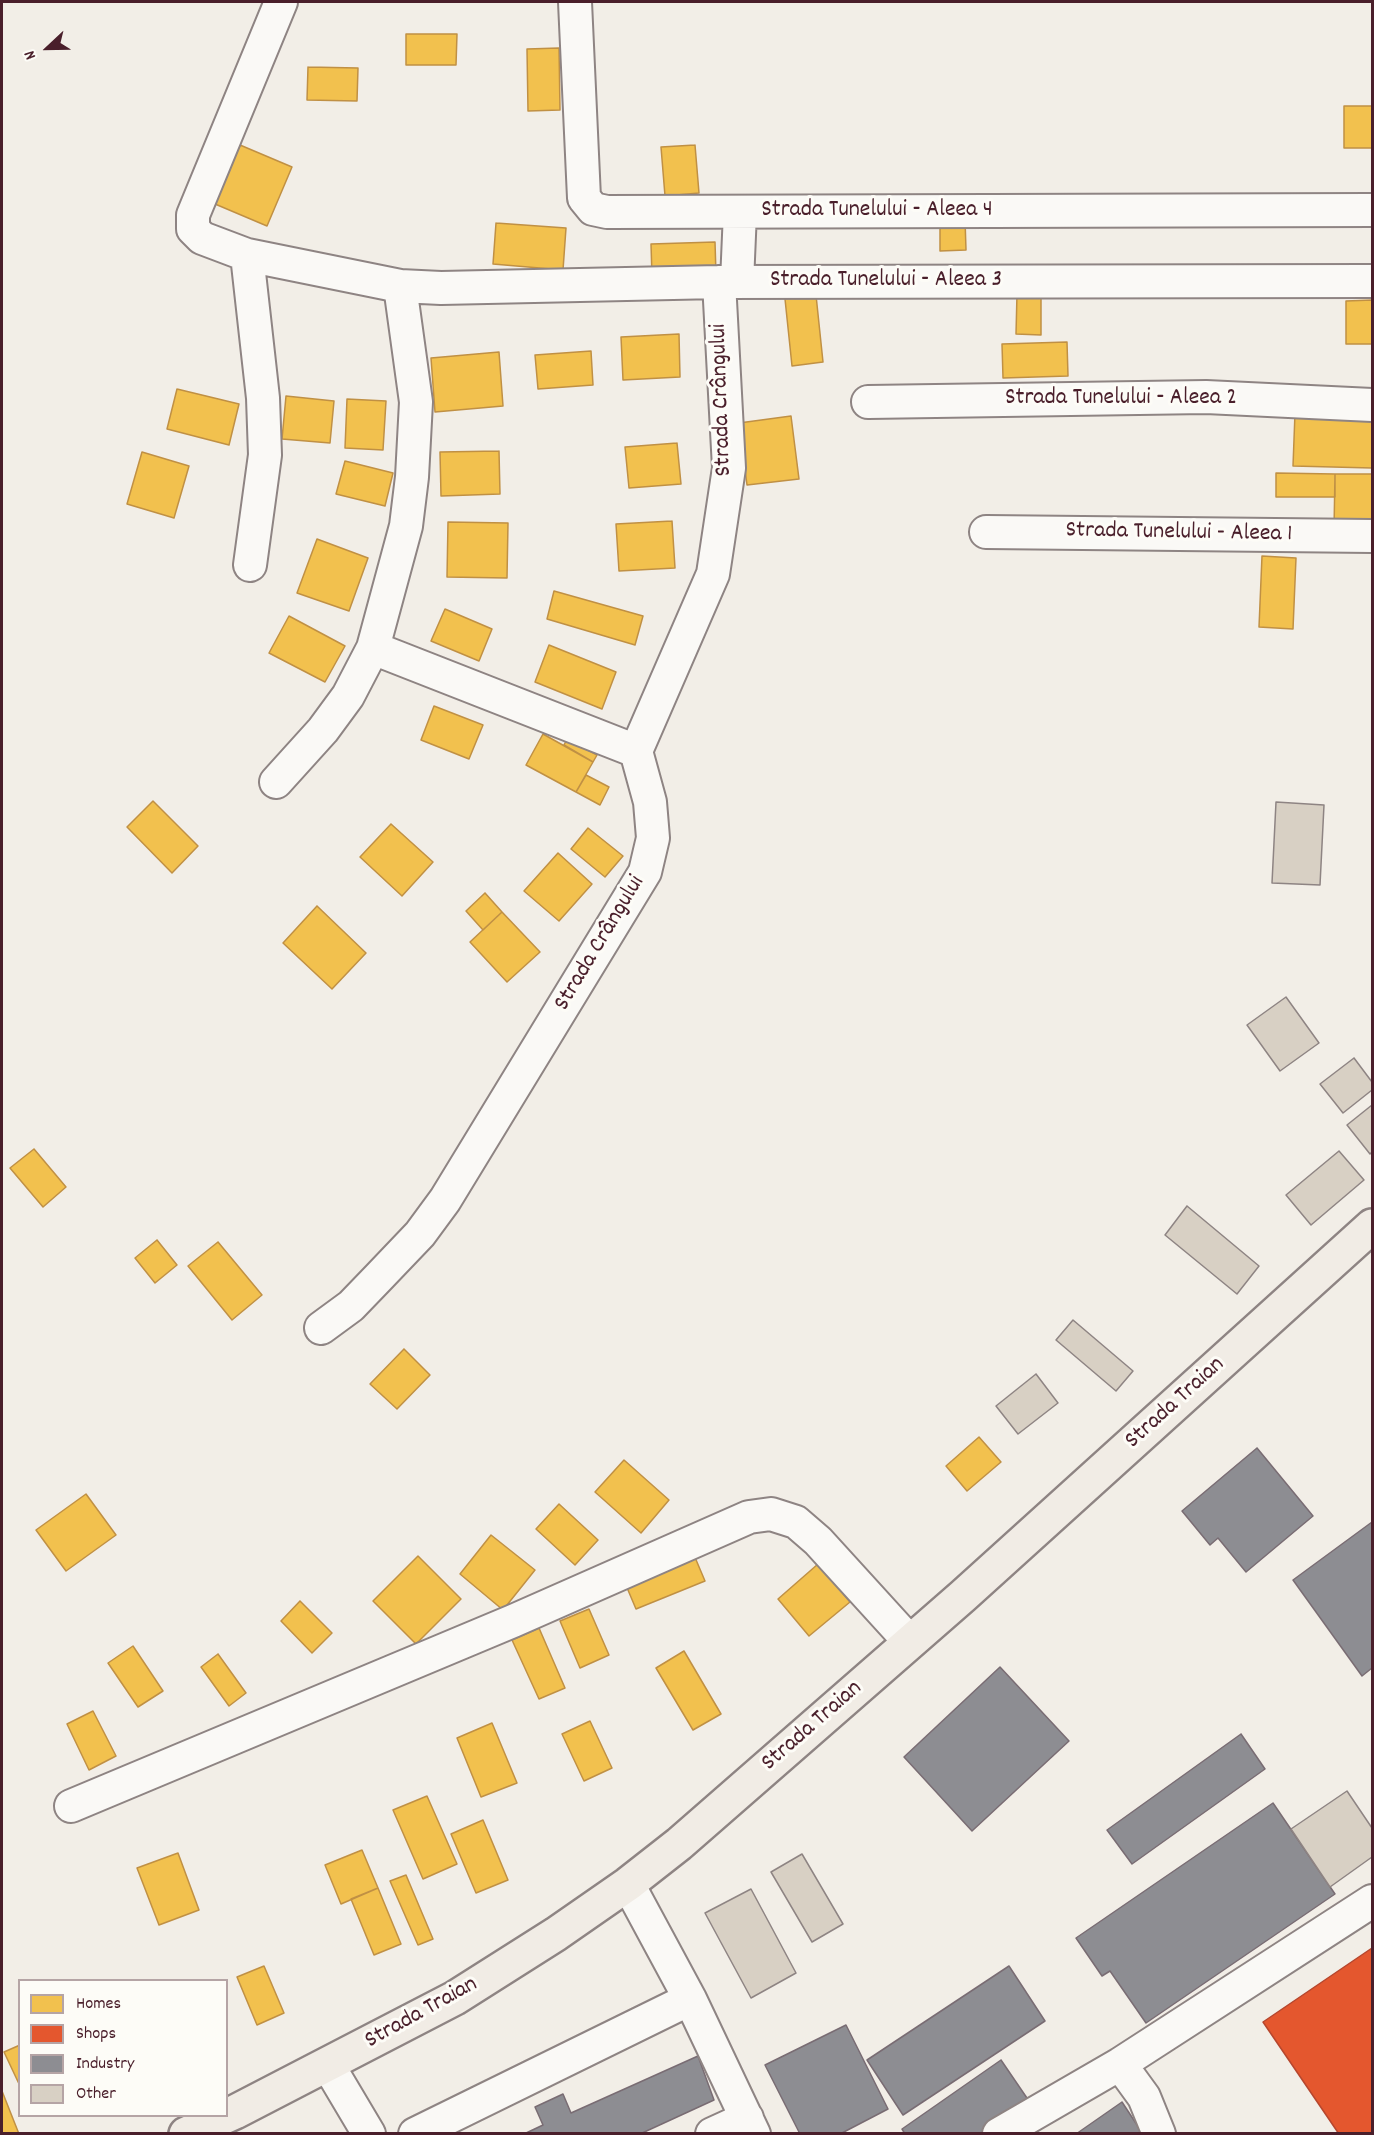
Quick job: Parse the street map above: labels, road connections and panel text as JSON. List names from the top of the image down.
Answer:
{
  "streets": {
    "main road": ["Strada Traian"],
    "street": [
      "Strada Tunelului - Aleea 4",
      "Strada Tunelului - Aleea 3",
      "Strada Crângului",
      "Strada Tunelului - Aleea 2",
      "Strada Tunelului - Aleea 1"
    ]
  },
  "crossings": [
    ["Strada Tunelului - Aleea 4", "Strada Crângului"],
    ["Strada Tunelului - Aleea 3", "Strada Crângului"]
  ],
  "legend": [
    "Homes",
    "Shops",
    "Industry",
    "Other"
  ],
  "north": "left"
}
